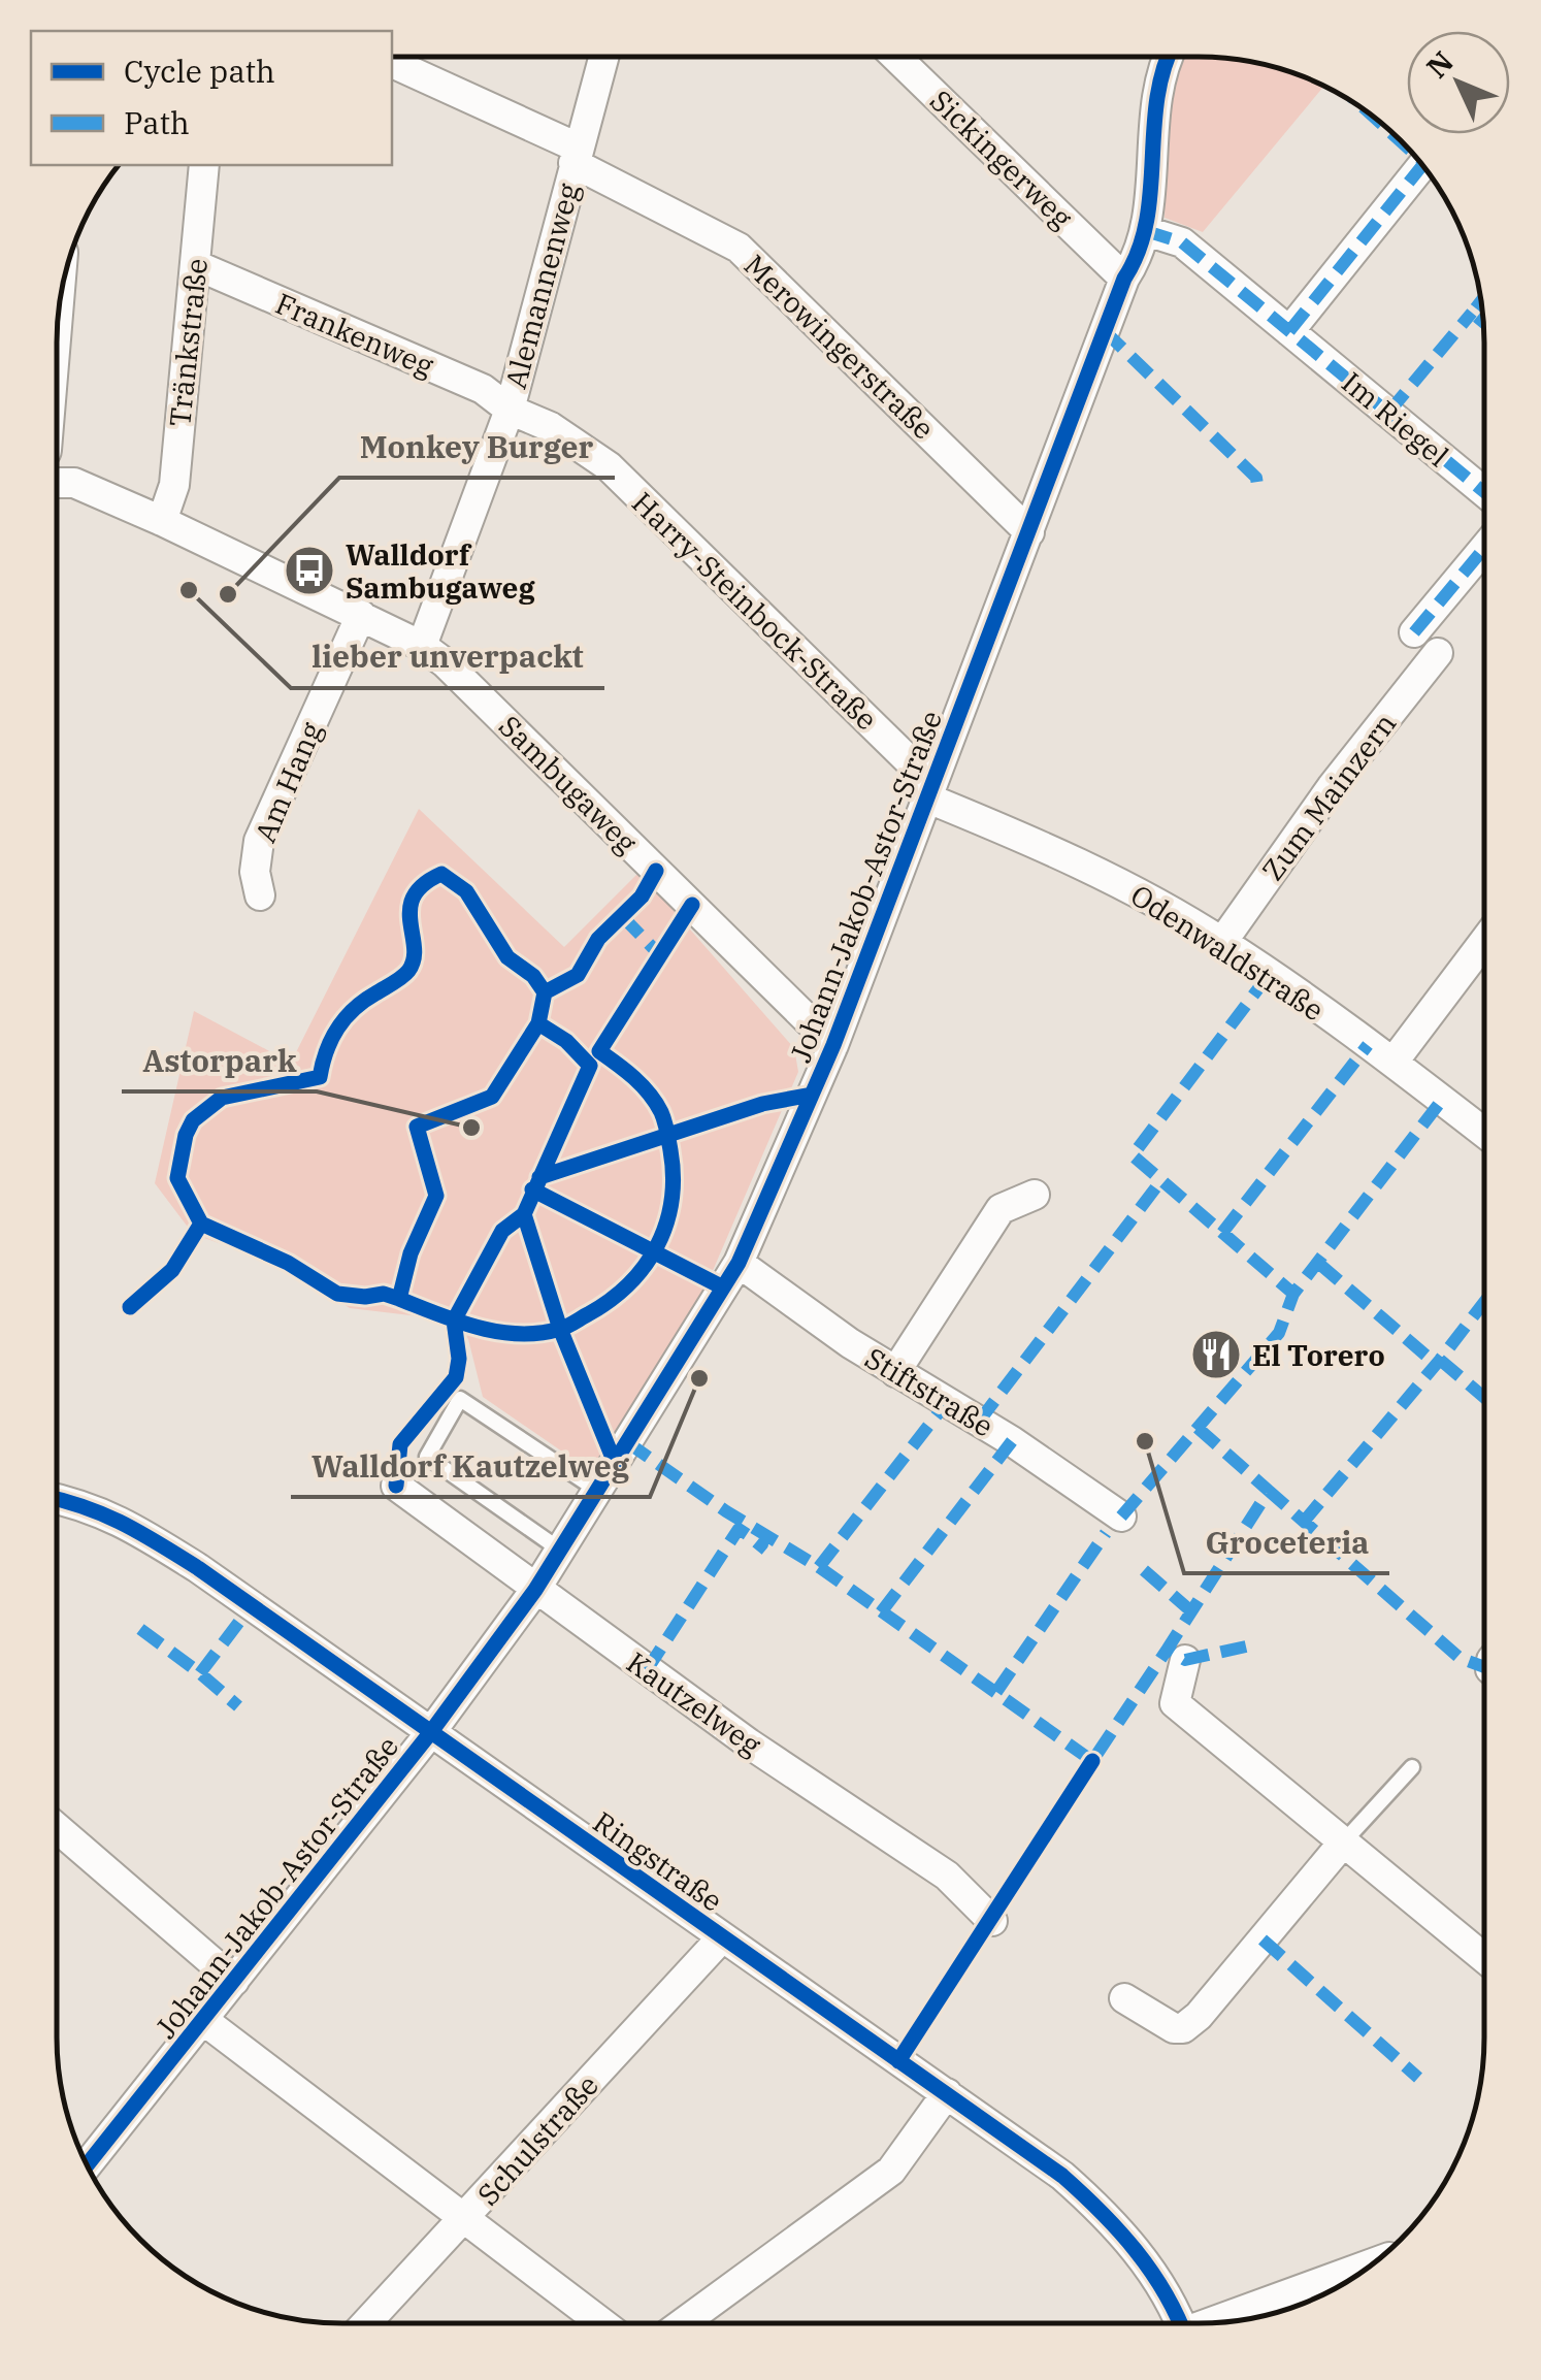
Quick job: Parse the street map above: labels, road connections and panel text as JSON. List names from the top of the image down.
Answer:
{
  "streets": {
    "street": [
      "Sickingerweg",
      "Alemannenweg",
      "Frankenweg",
      "Tränkstraße",
      "Merowingerstraße",
      "Im Riegel",
      "Harry-Steinbock-Straße",
      "Am Hang",
      "Sambugaweg",
      "Zum Mainzern",
      "Johann-Jakob-Astor-Straße",
      "Odenwaldstraße",
      "Stiftstraße",
      "Kautzelweg",
      "Ringstraße",
      "Schulstraße"
    ]
  },
  "crossings": [
    ["Sickingerweg", "Johann-Jakob-Astor-Straße"],
    ["Alemannenweg", "Frankenweg"],
    ["Alemannenweg", "Merowingerstraße"],
    ["Alemannenweg", "Harry-Steinbock-Straße"],
    ["Alemannenweg", "Sambugaweg"],
    ["Frankenweg", "Tränkstraße"],
    ["Frankenweg", "Harry-Steinbock-Straße"],
    ["Tränkstraße", "Sambugaweg"],
    ["Merowingerstraße", "Johann-Jakob-Astor-Straße"],
    ["Im Riegel", "Johann-Jakob-Astor-Straße"],
    ["Harry-Steinbock-Straße", "Johann-Jakob-Astor-Straße"],
    ["Harry-Steinbock-Straße", "Odenwaldstraße"],
    ["Am Hang", "Sambugaweg"],
    ["Sambugaweg", "Johann-Jakob-Astor-Straße"],
    ["Zum Mainzern", "Odenwaldstraße"],
    ["Johann-Jakob-Astor-Straße", "Odenwaldstraße"],
    ["Johann-Jakob-Astor-Straße", "Stiftstraße"],
    ["Johann-Jakob-Astor-Straße", "Kautzelweg"],
    ["Johann-Jakob-Astor-Straße", "Ringstraße"],
    ["Ringstraße", "Schulstraße"]
  ],
  "places": {
    "bus stop": ["Walldorf Sambugaweg"],
    "other": [
      "lieber unverpackt",
      "Monkey Burger",
      "Astorpark",
      "Walldorf Kautzelweg",
      "Groceteria"
    ],
    "restaurant": ["El Torero"]
  },
  "legend": ["Cycle path", "Path"],
  "north": "top left"
}
